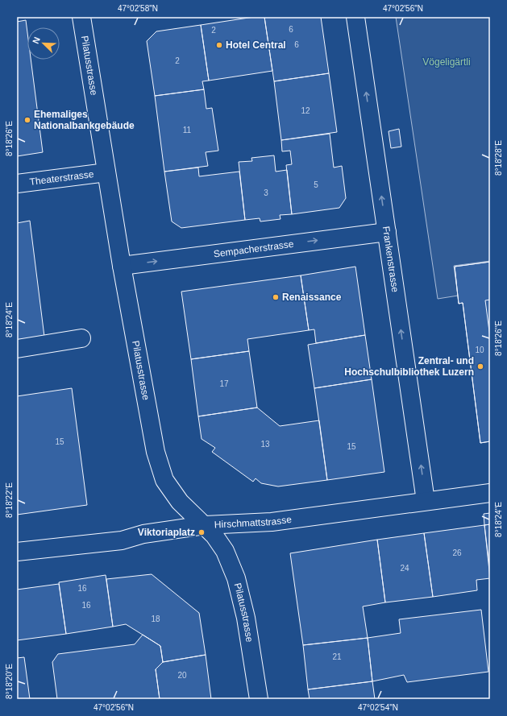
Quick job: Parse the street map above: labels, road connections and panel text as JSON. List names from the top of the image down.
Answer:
{
  "streets": {
    "street": [
      "Pilatusstrasse",
      "Theaterstrasse",
      "Sempacherstrasse",
      "Frankenstrasse",
      "Hirschmattstrasse"
    ]
  },
  "crossings": [
    ["Pilatusstrasse", "Theaterstrasse"],
    ["Pilatusstrasse", "Sempacherstrasse"],
    ["Pilatusstrasse", "Hirschmattstrasse"],
    ["Sempacherstrasse", "Frankenstrasse"],
    ["Frankenstrasse", "Hirschmattstrasse"]
  ],
  "one_way": ["Sempacherstrasse", "Frankenstrasse"],
  "parks": ["Vögeligärtli"],
  "places": [
    "Hotel Central",
    "Ehemaliges Nationalbankgebäude",
    "Renaissance",
    "Zentral- und Hochschulbibliothek Luzern",
    "Viktoriaplatz"
  ],
  "house_numbers": [
    "6",
    "2",
    "6",
    "2",
    "12",
    "11",
    "5",
    "3",
    "10",
    "17",
    "15",
    "13",
    "15",
    "26",
    "24",
    "16",
    "16",
    "18",
    "21",
    "20"
  ],
  "north": "top left",
  "coordinates": [
    "47°02'58\"N",
    "47°02'56\"N",
    "8°18'26\"E",
    "8°18'28\"E",
    "8°18'24\"E",
    "8°18'22\"E",
    "8°18'20\"E",
    "47°02'54\"N"
  ]
}
